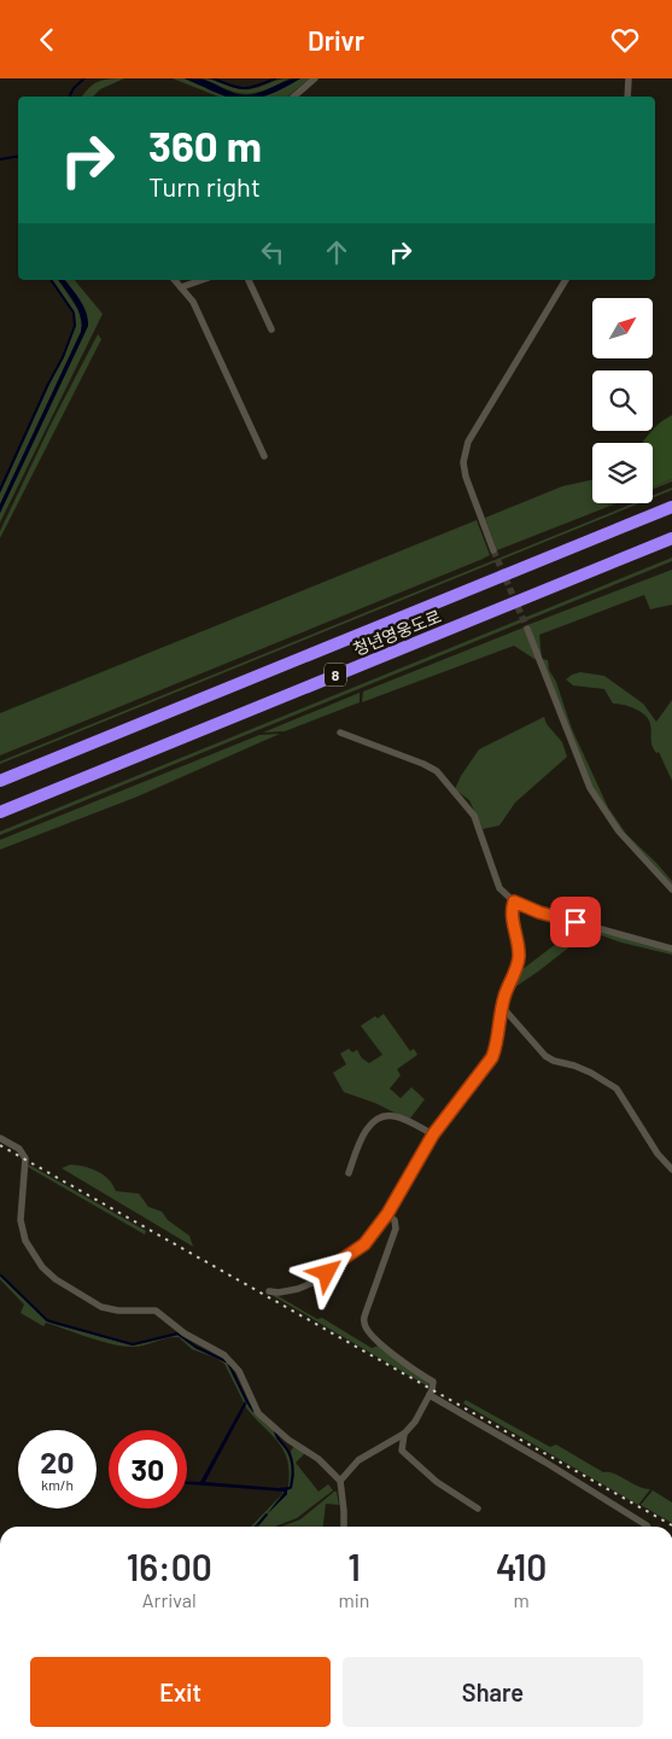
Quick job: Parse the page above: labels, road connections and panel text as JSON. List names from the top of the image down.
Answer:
{
  "streets": {
    "highway": ["청년영웅도로", "8"]
  },
  "north": "top right",
  "page": {
    "header": "Drivr",
    "turn": ["360 m", "Turn right"],
    "speed": "20 km/h",
    "limit": "30",
    "eta": [
      "16:00",
      "Arrival",
      "1",
      "min",
      "410",
      "m"
    ],
    "buttons": ["Exit", "Share"]
  }
}
